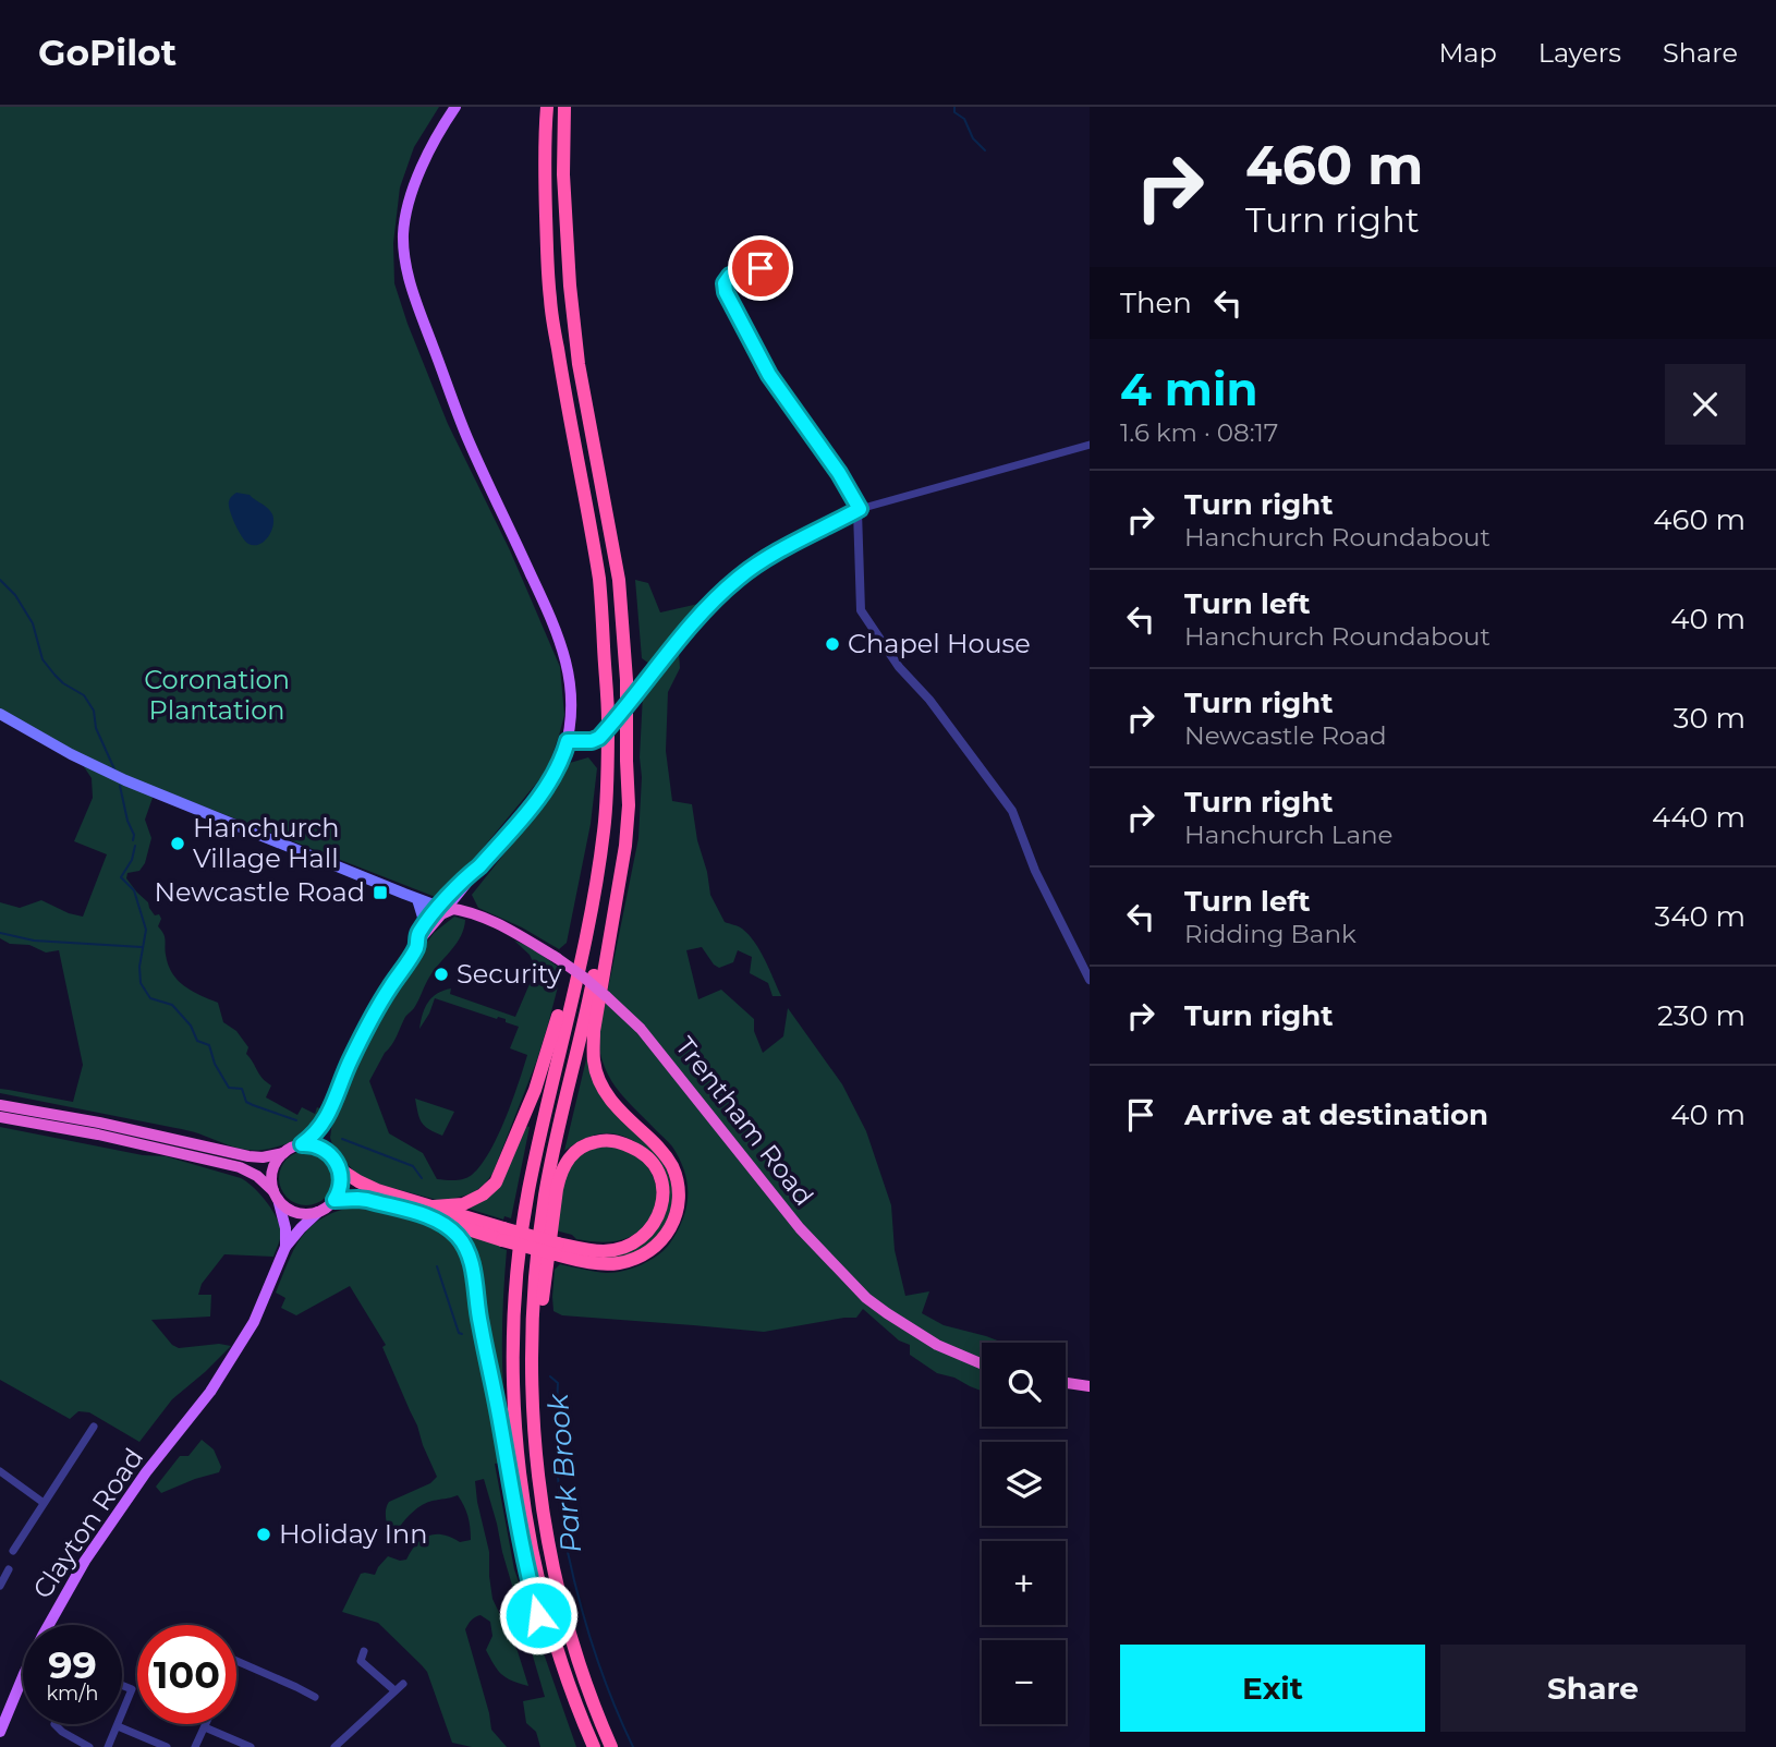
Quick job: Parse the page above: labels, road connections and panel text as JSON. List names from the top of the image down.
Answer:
{
  "streets": {
    "highway": ["Trentham Road"],
    "main road": ["Clayton Road"]
  },
  "water": ["Park Brook"],
  "parks": ["Coronation Plantation"],
  "places": {
    "other": [
      "Chapel House",
      "Hanchurch Village Hall",
      "Security",
      "Holiday Inn"
    ],
    "transit": ["Newcastle Road"]
  },
  "page": {
    "header": "GoPilot",
    "nav": ["Map", "Layers", "Share"],
    "turn": ["460 m", "Turn right"],
    "then": "Then",
    "heading": ["4 min", "1.6 km · 08:17"],
    "list": [
      {
        "name": "Turn right",
        "note": "Hanchurch Roundabout",
        "value": "460 m"
      },
      {
        "name": "Turn left",
        "note": "Hanchurch Roundabout",
        "value": "40 m"
      },
      {
        "name": "Turn right",
        "note": "Newcastle Road",
        "value": "30 m"
      },
      {
        "name": "Turn right",
        "note": "Hanchurch Lane",
        "value": "440 m"
      },
      {
        "name": "Turn left",
        "note": "Ridding Bank",
        "value": "340 m"
      },
      {
        "name": "Turn right",
        "value": "230 m"
      },
      {
        "name": "Arrive at destination",
        "value": "40 m"
      }
    ],
    "map_buttons": ["+", "−"],
    "speed": "99 km/h",
    "limit": "100",
    "buttons": ["Exit", "Share"]
  }
}
